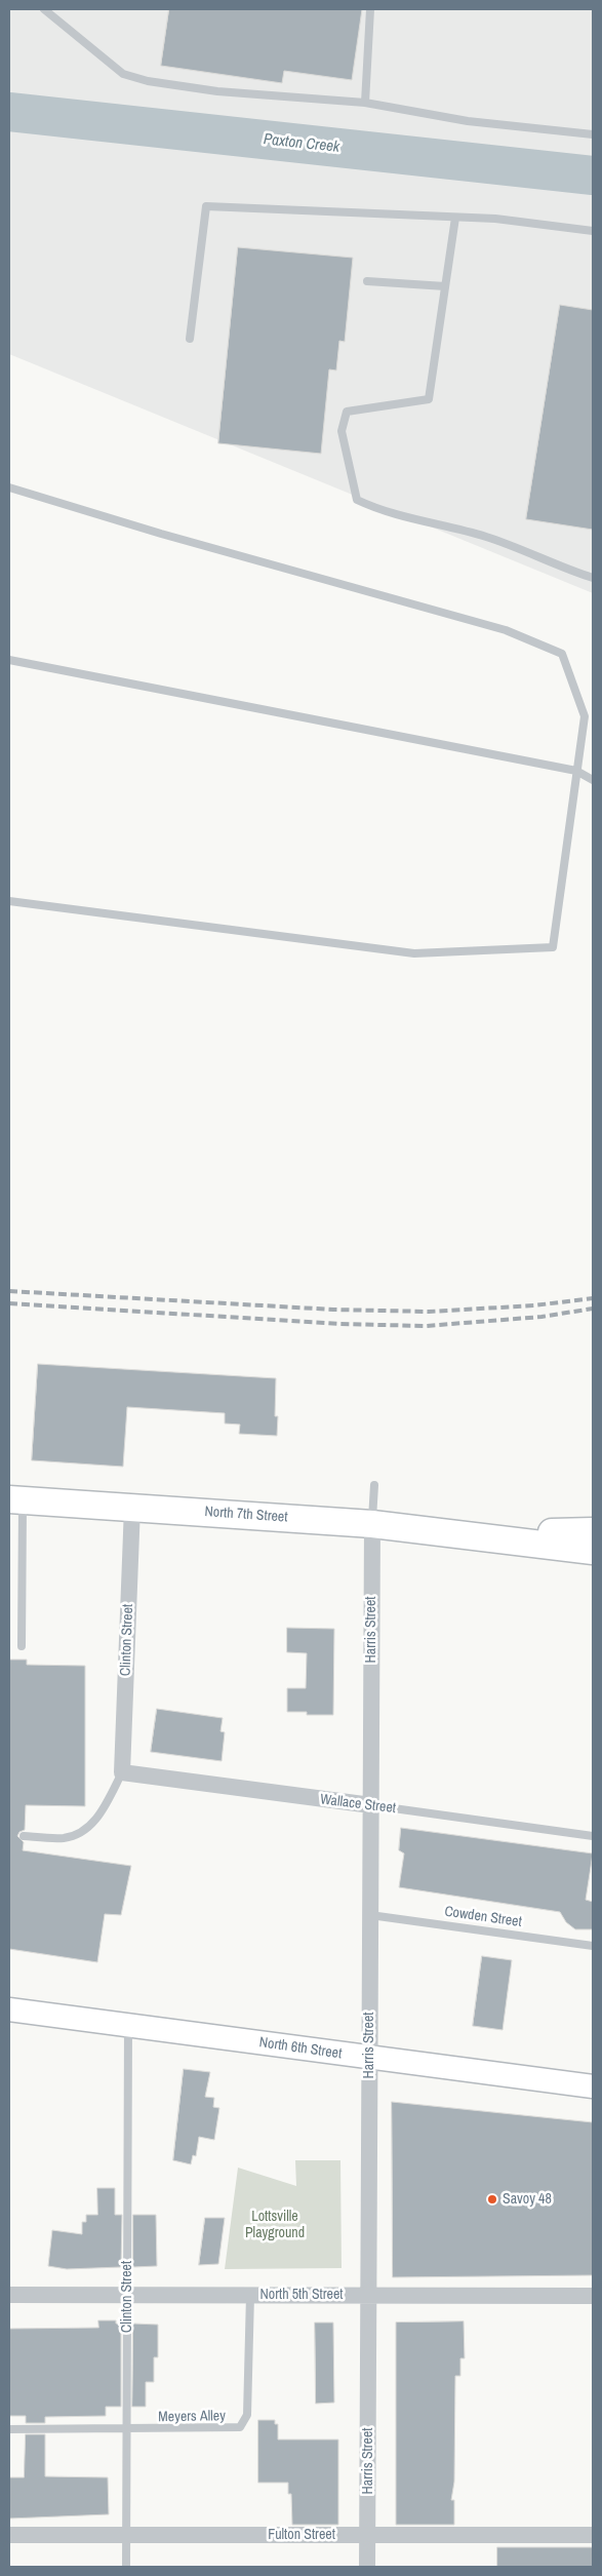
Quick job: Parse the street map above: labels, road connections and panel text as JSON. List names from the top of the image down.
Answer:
{
  "streets": {
    "main road": ["North 7th Street", "North 6th Street"],
    "street": [
      "Harris Street",
      "Clinton Street",
      "Wallace Street",
      "North 5th Street",
      "Fulton Street"
    ],
    "lane": ["Cowden Street", "Meyers Alley"]
  },
  "crossings": [
    ["North 7th Street", "Harris Street"],
    ["North 7th Street", "Clinton Street"],
    ["Harris Street", "Wallace Street"],
    ["Harris Street", "Cowden Street"],
    ["Harris Street", "North 6th Street"],
    ["Harris Street", "North 5th Street"],
    ["Harris Street", "Fulton Street"],
    ["Clinton Street", "Wallace Street"],
    ["Clinton Street", "North 6th Street"],
    ["Clinton Street", "North 5th Street"],
    ["Clinton Street", "Meyers Alley"],
    ["Clinton Street", "Fulton Street"],
    ["North 5th Street", "Meyers Alley"]
  ],
  "water": ["Paxton Creek"],
  "parks": ["Lottsville Playground"],
  "places": ["Savoy 48"]
}
